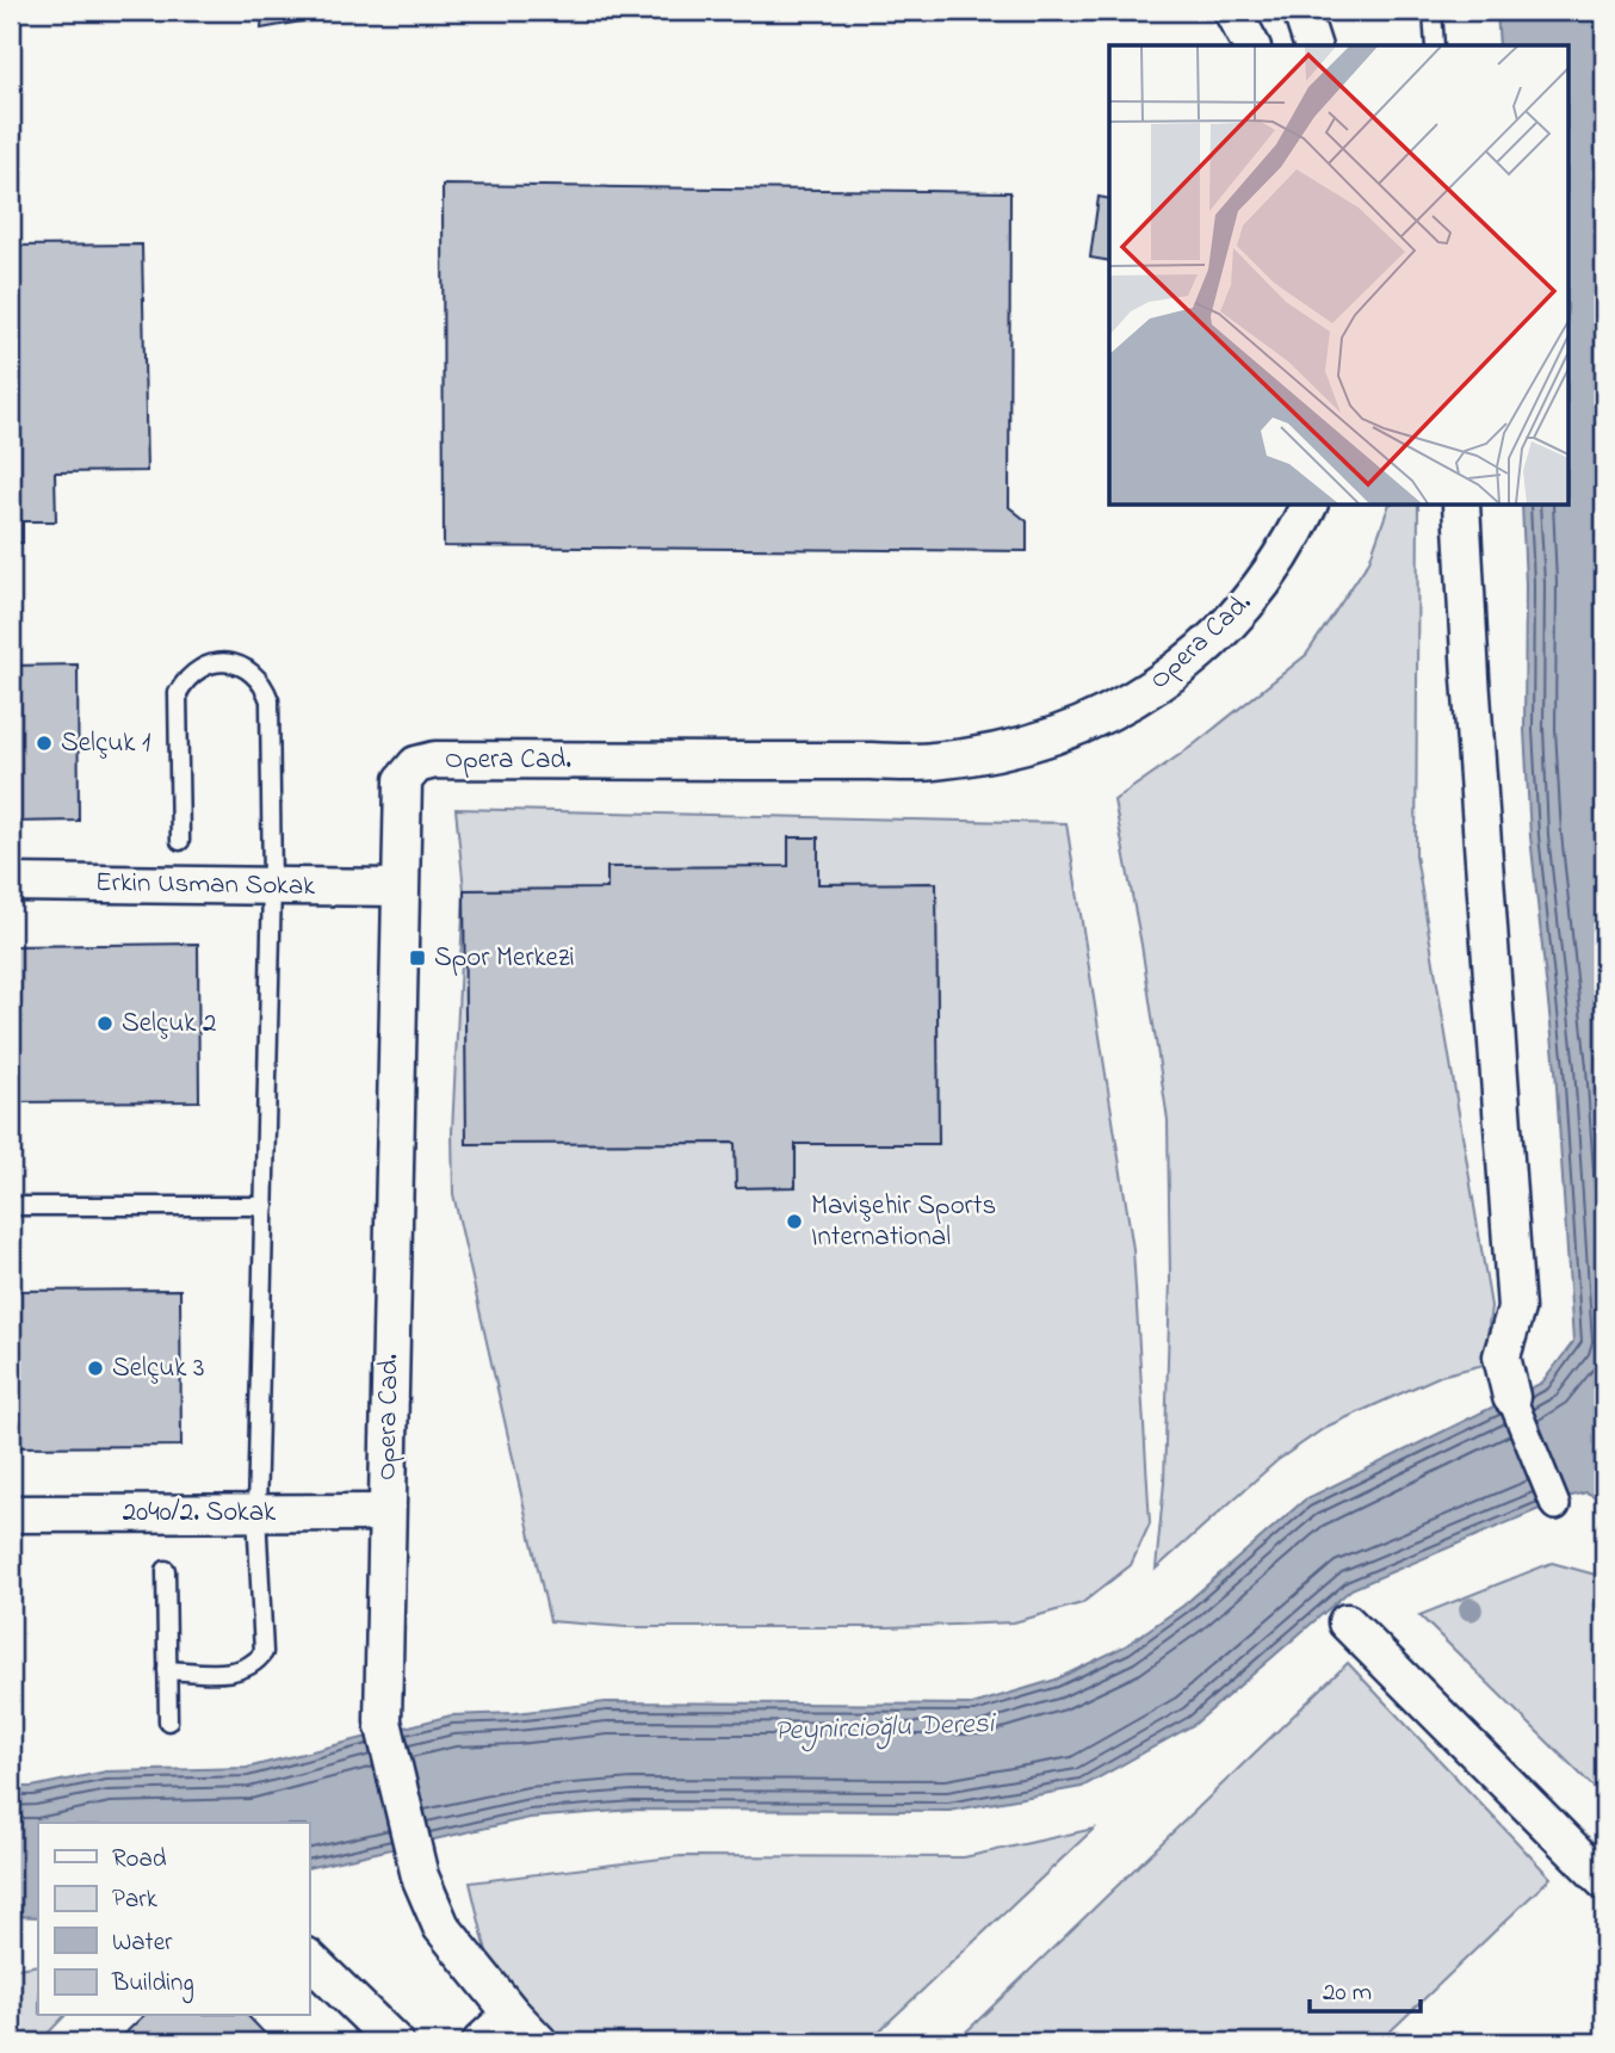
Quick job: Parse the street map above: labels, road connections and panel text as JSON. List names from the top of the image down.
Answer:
{
  "streets": {
    "street": ["Opera Cad.", "Erkin Usman Sokak", "2040/2. Sokak"]
  },
  "crossings": [
    ["Opera Cad.", "Erkin Usman Sokak"],
    ["Opera Cad.", "2040/2. Sokak"]
  ],
  "water": ["Peynircioğlu Deresi"],
  "places": {
    "other": [
      "Selçuk 1",
      "Selçuk 2",
      "Mavişehir Sports International",
      "Selçuk 3"
    ],
    "transit": ["Spor Merkezi"]
  },
  "legend": [
    "Road",
    "Park",
    "Water",
    "Building"
  ],
  "scale_bar": "20 m"
}
